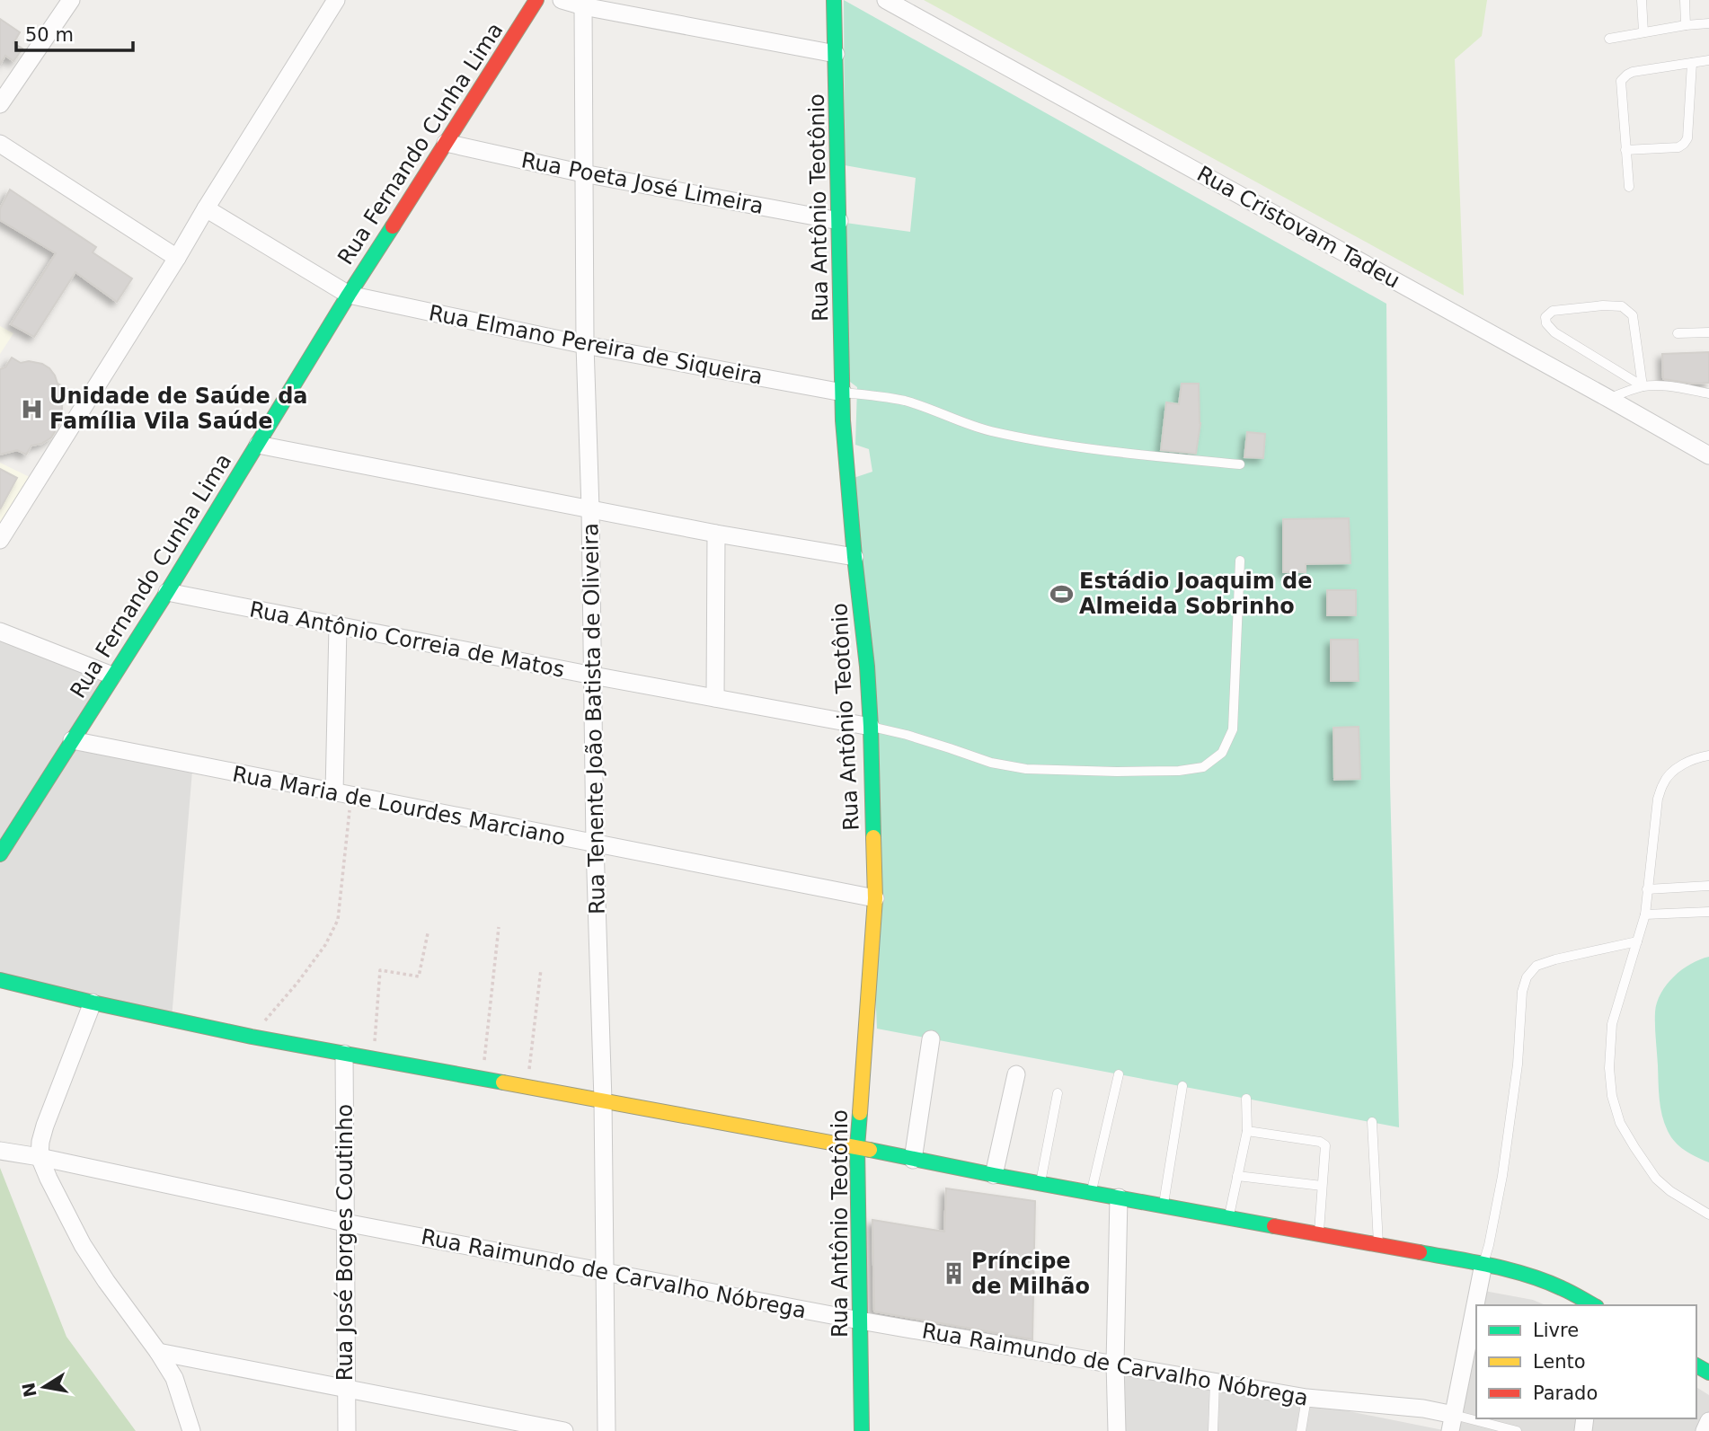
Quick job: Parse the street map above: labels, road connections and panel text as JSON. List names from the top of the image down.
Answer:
{
  "streets": {
    "street": [
      "Rua Fernando Cunha Lima",
      "Rua Poeta José Limeira",
      "Rua Antônio Teotônio",
      "Rua Cristovam Tadeu",
      "Rua Elmano Pereira de Siqueira",
      "Rua Antônio Correia de Matos",
      "Rua Tenente João Batista de Oliveira",
      "Rua Maria de Lourdes Marciano",
      "Rua José Borges Coutinho",
      "Rua Raimundo de Carvalho Nóbrega"
    ]
  },
  "crossings": [
    ["Rua Fernando Cunha Lima", "Rua Poeta José Limeira"],
    ["Rua Fernando Cunha Lima", "Rua Elmano Pereira de Siqueira"],
    ["Rua Fernando Cunha Lima", "Rua Antônio Correia de Matos"],
    ["Rua Fernando Cunha Lima", "Rua Maria de Lourdes Marciano"],
    ["Rua Poeta José Limeira", "Rua Antônio Teotônio"],
    ["Rua Poeta José Limeira", "Rua Tenente João Batista de Oliveira"],
    ["Rua Antônio Teotônio", "Rua Elmano Pereira de Siqueira"],
    ["Rua Antônio Teotônio", "Rua Antônio Correia de Matos"],
    ["Rua Antônio Teotônio", "Rua Maria de Lourdes Marciano"],
    ["Rua Antônio Teotônio", "Rua Raimundo de Carvalho Nóbrega"],
    ["Rua Elmano Pereira de Siqueira", "Rua Tenente João Batista de Oliveira"],
    ["Rua Antônio Correia de Matos", "Rua Tenente João Batista de Oliveira"],
    ["Rua Tenente João Batista de Oliveira", "Rua Maria de Lourdes Marciano"],
    ["Rua Tenente João Batista de Oliveira", "Rua Raimundo de Carvalho Nóbrega"],
    ["Rua José Borges Coutinho", "Rua Raimundo de Carvalho Nóbrega"]
  ],
  "places": {
    "hospital": ["Unidade de Saúde da Família Vila Saúde"],
    "sports": ["Estádio Joaquim de Almeida Sobrinho"],
    "building": ["Príncipe de Milhão"]
  },
  "legend": ["Livre", "Lento", "Parado"],
  "scale_bar": "50 m",
  "north": "left"
}
